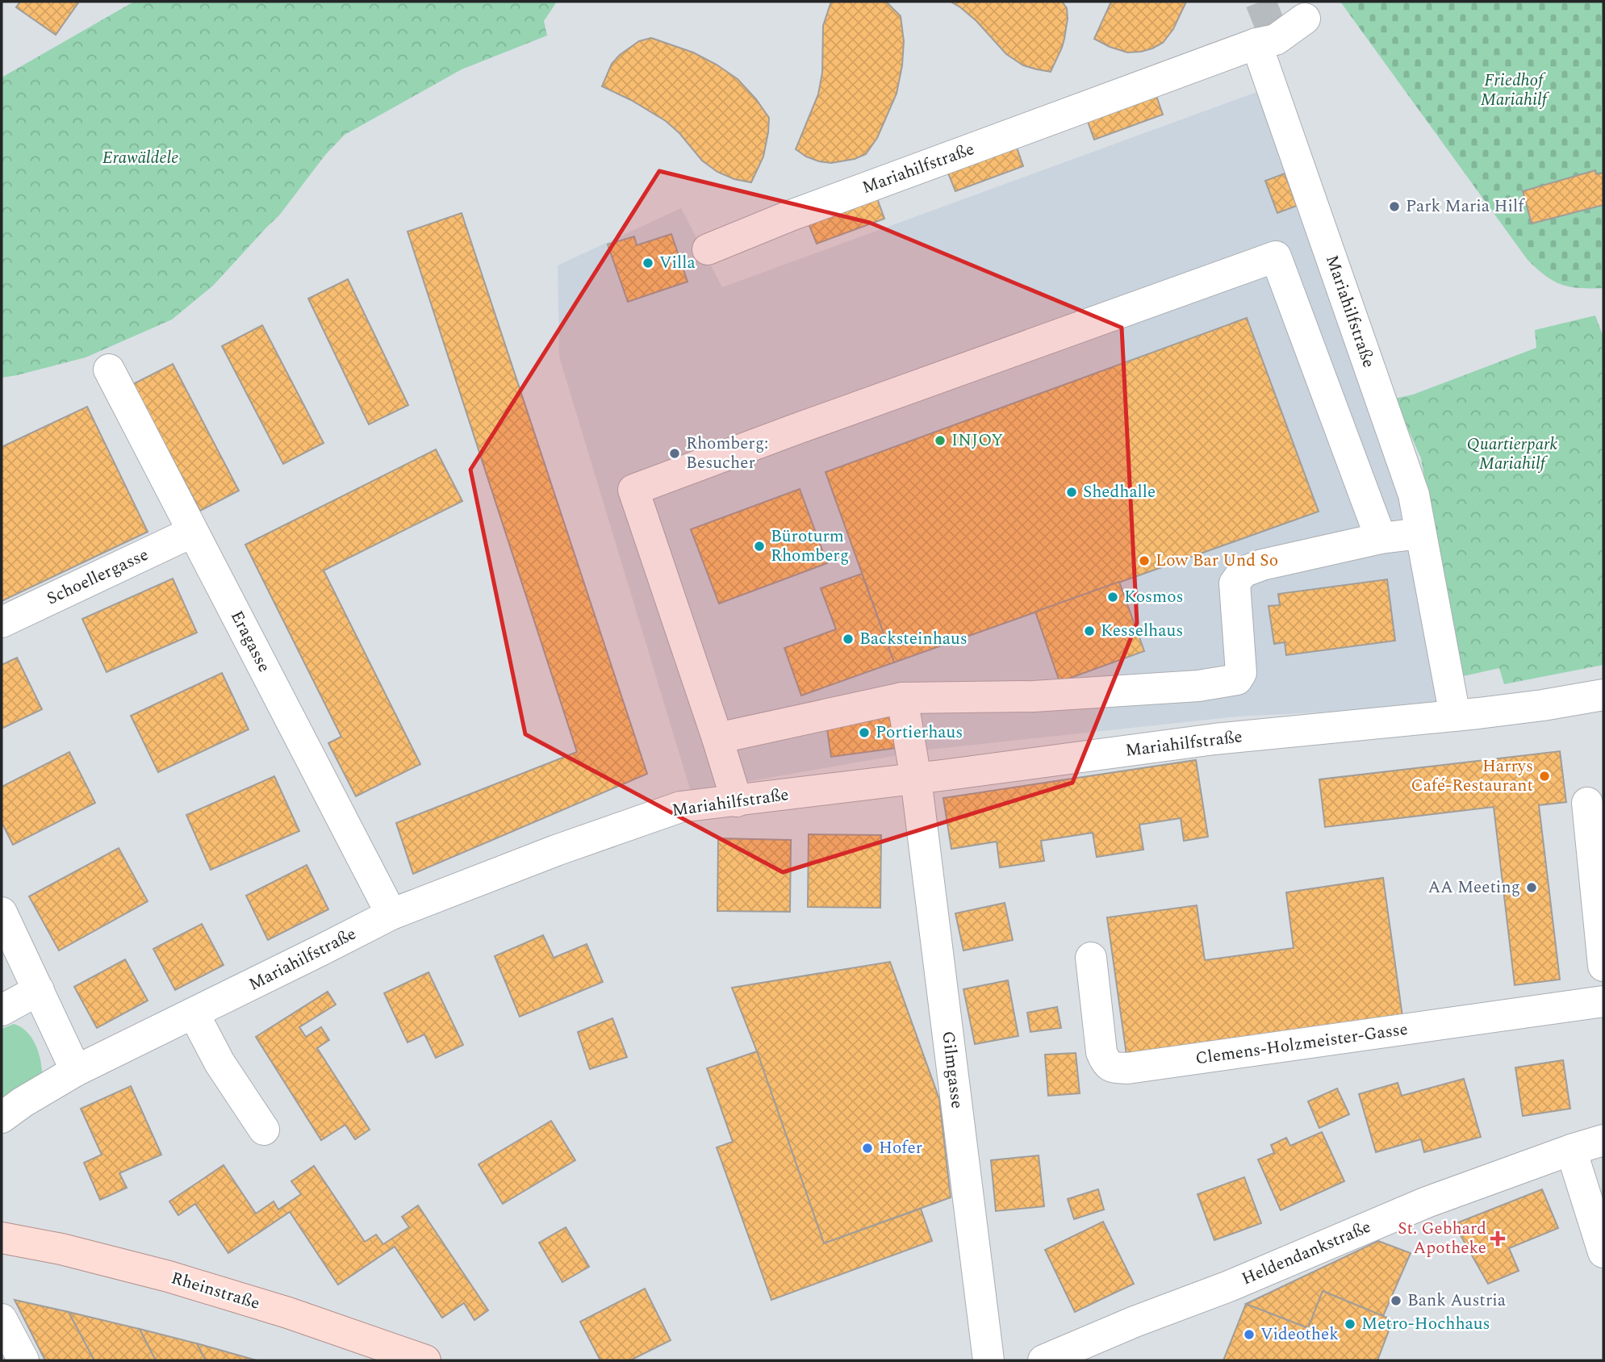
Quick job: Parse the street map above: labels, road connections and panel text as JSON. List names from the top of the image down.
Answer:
{
  "streets": {
    "main road": ["Rheinstraße"],
    "street": [
      "Mariahilfstraße",
      "Schoellergasse",
      "Eragasse",
      "Clemens-Holzmeister-Gasse",
      "Gilmgasse",
      "Heldendankstraße"
    ]
  },
  "crossings": [
    ["Mariahilfstraße", "Eragasse"],
    ["Mariahilfstraße", "Gilmgasse"],
    ["Schoellergasse", "Eragasse"]
  ],
  "parks": ["Friedhof Mariahilf", "Erawäldele", "Quartierpark Mariahilf"],
  "places": {
    "other": [
      "Park Maria Hilf",
      "Villa",
      "INJOY",
      "Rhomberg: Besucher",
      "Shedhalle",
      "Büroturm Rhomberg",
      "Low Bar Und So",
      "Kosmos",
      "Kesselhaus",
      "Backsteinhaus",
      "Portierhaus",
      "Harrys Café-Restaurant",
      "AA Meeting",
      "Hofer",
      "Bank Austria",
      "Metro-Hochhaus",
      "Videothek"
    ],
    "health": ["St. Gebhard Apotheke"]
  }
}
